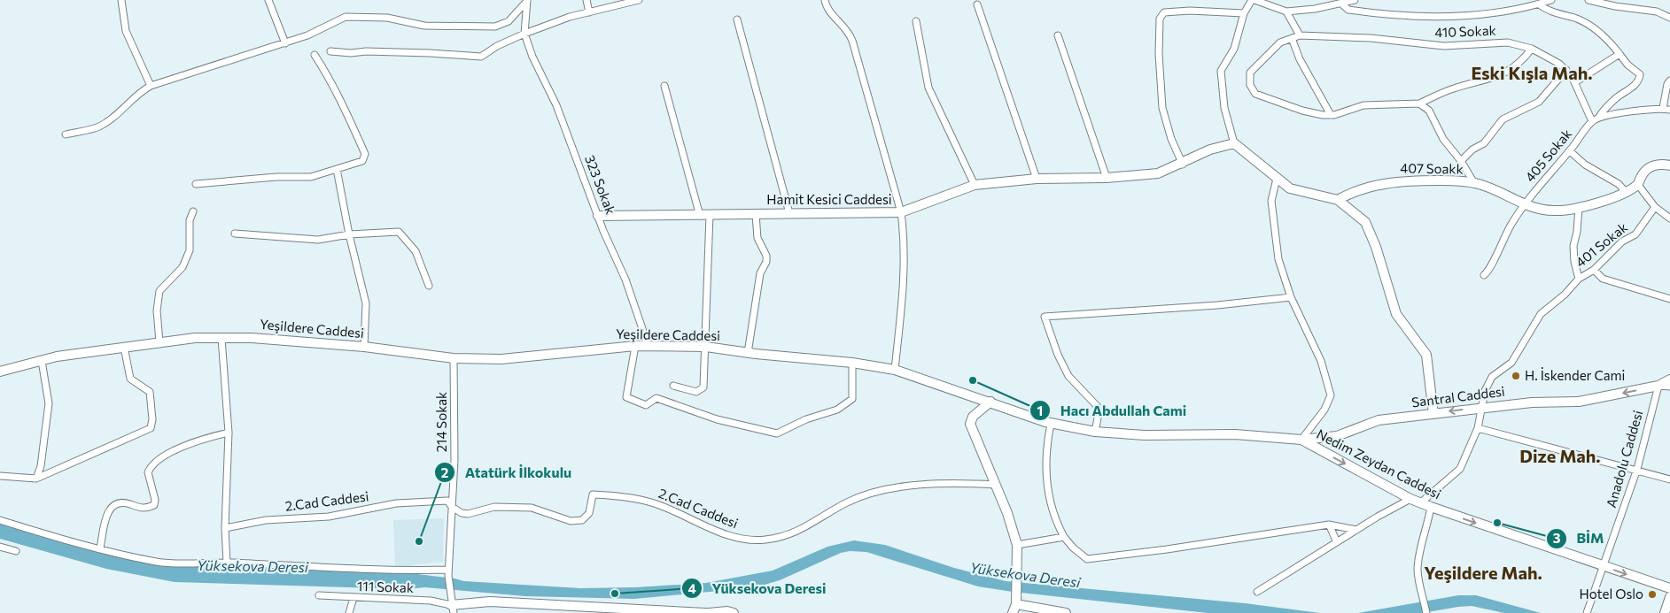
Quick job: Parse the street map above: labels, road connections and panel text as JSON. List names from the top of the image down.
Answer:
{
  "streets": {
    "street": [
      "410 Sokak",
      "405 Sokak",
      "407 Soakk",
      "323 Sokak",
      "Hamit Kesici Caddesi",
      "401 Sokak",
      "Yeşildere Caddesi",
      "Santral Caddesi",
      "214 Sokak",
      "Anadolu Caddesi",
      "Nedim Zeydan Caddesi",
      "2.Cad Caddesi",
      "111 Sokak"
    ]
  },
  "crossings": [
    ["410 Sokak", "405 Sokak"],
    ["405 Sokak", "407 Soakk"],
    ["323 Sokak", "Hamit Kesici Caddesi"],
    ["323 Sokak", "Yeşildere Caddesi"],
    ["401 Sokak", "Santral Caddesi"],
    ["401 Sokak", "Nedim Zeydan Caddesi"],
    ["Yeşildere Caddesi", "Santral Caddesi"],
    ["Yeşildere Caddesi", "214 Sokak"],
    ["Yeşildere Caddesi", "Nedim Zeydan Caddesi"],
    ["Santral Caddesi", "Anadolu Caddesi"],
    ["Santral Caddesi", "Nedim Zeydan Caddesi"],
    ["214 Sokak", "2.Cad Caddesi"],
    ["214 Sokak", "111 Sokak"],
    ["Anadolu Caddesi", "Nedim Zeydan Caddesi"]
  ],
  "one_way": ["Nedim Zeydan Caddesi"],
  "districts": ["Eski Kışla Mah.", "Dize Mah.", "Yeşildere Mah."],
  "water": ["Yüksekova Deresi"],
  "places": [
    "H. İskender Cami",
    "Hacı Abdullah Cami",
    "BİM",
    "Atatürk İlkokulu",
    "Yüksekova Deresi",
    "Hotel Oslo"
  ]
}
